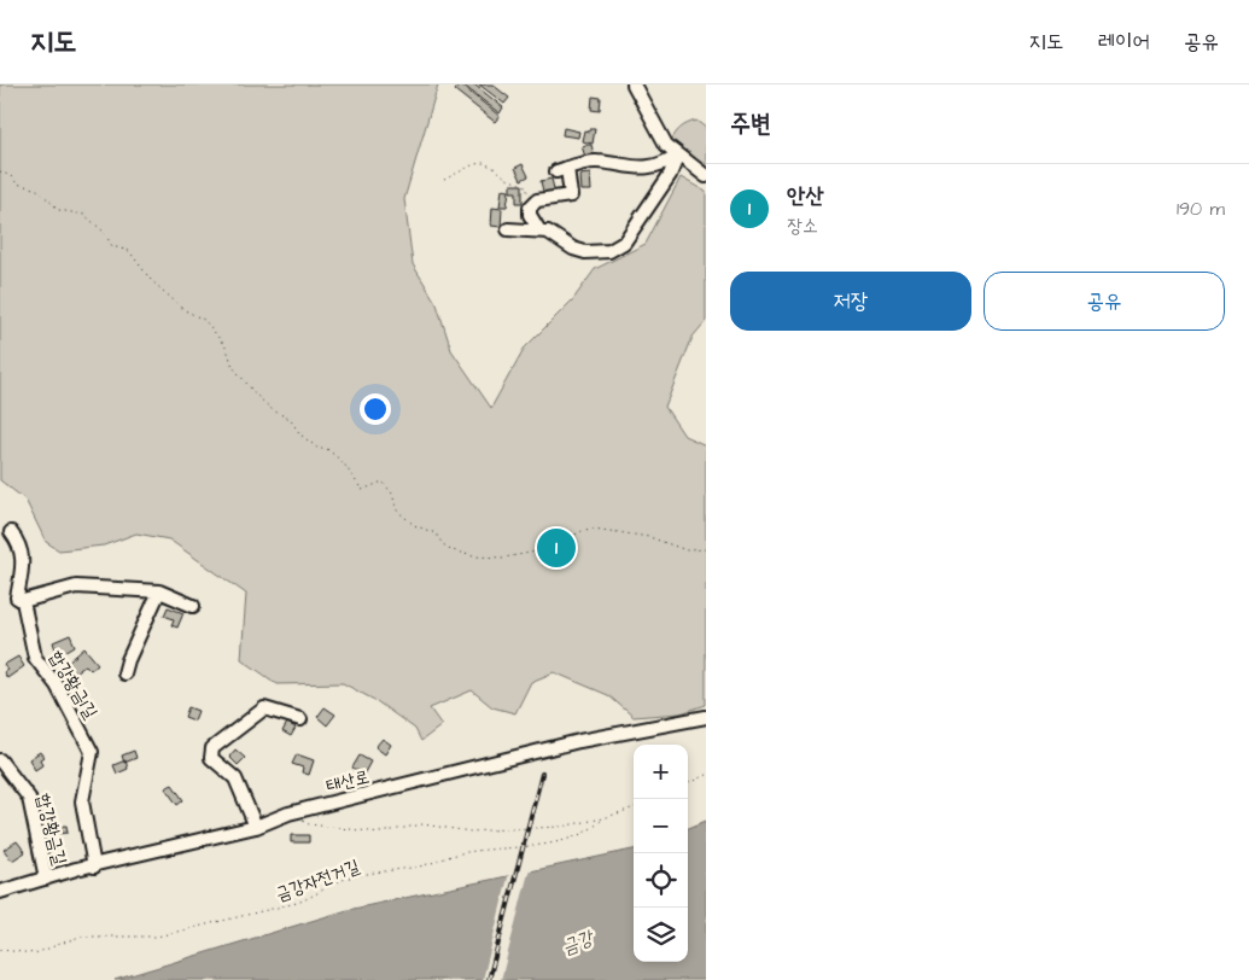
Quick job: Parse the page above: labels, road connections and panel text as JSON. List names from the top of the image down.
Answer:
{
  "streets": {
    "street": ["합강황금1길", "태산로", "합강황금길"],
    "path": ["금강자전거길"]
  },
  "crossings": [
    ["합강황금1길", "태산로"],
    ["태산로", "합강황금길"],
    ["태산로", "금강자전거길"]
  ],
  "water": ["금강"],
  "page": {
    "header": "지도",
    "nav": ["지도", "레이어", "공유"],
    "heading": "주변",
    "list": [
      {
        "mark": "1",
        "name": "안산",
        "note": "장소",
        "value": "190 m"
      }
    ],
    "buttons": ["저장", "공유"],
    "pins": "1",
    "map_buttons": ["+", "−"]
  }
}
